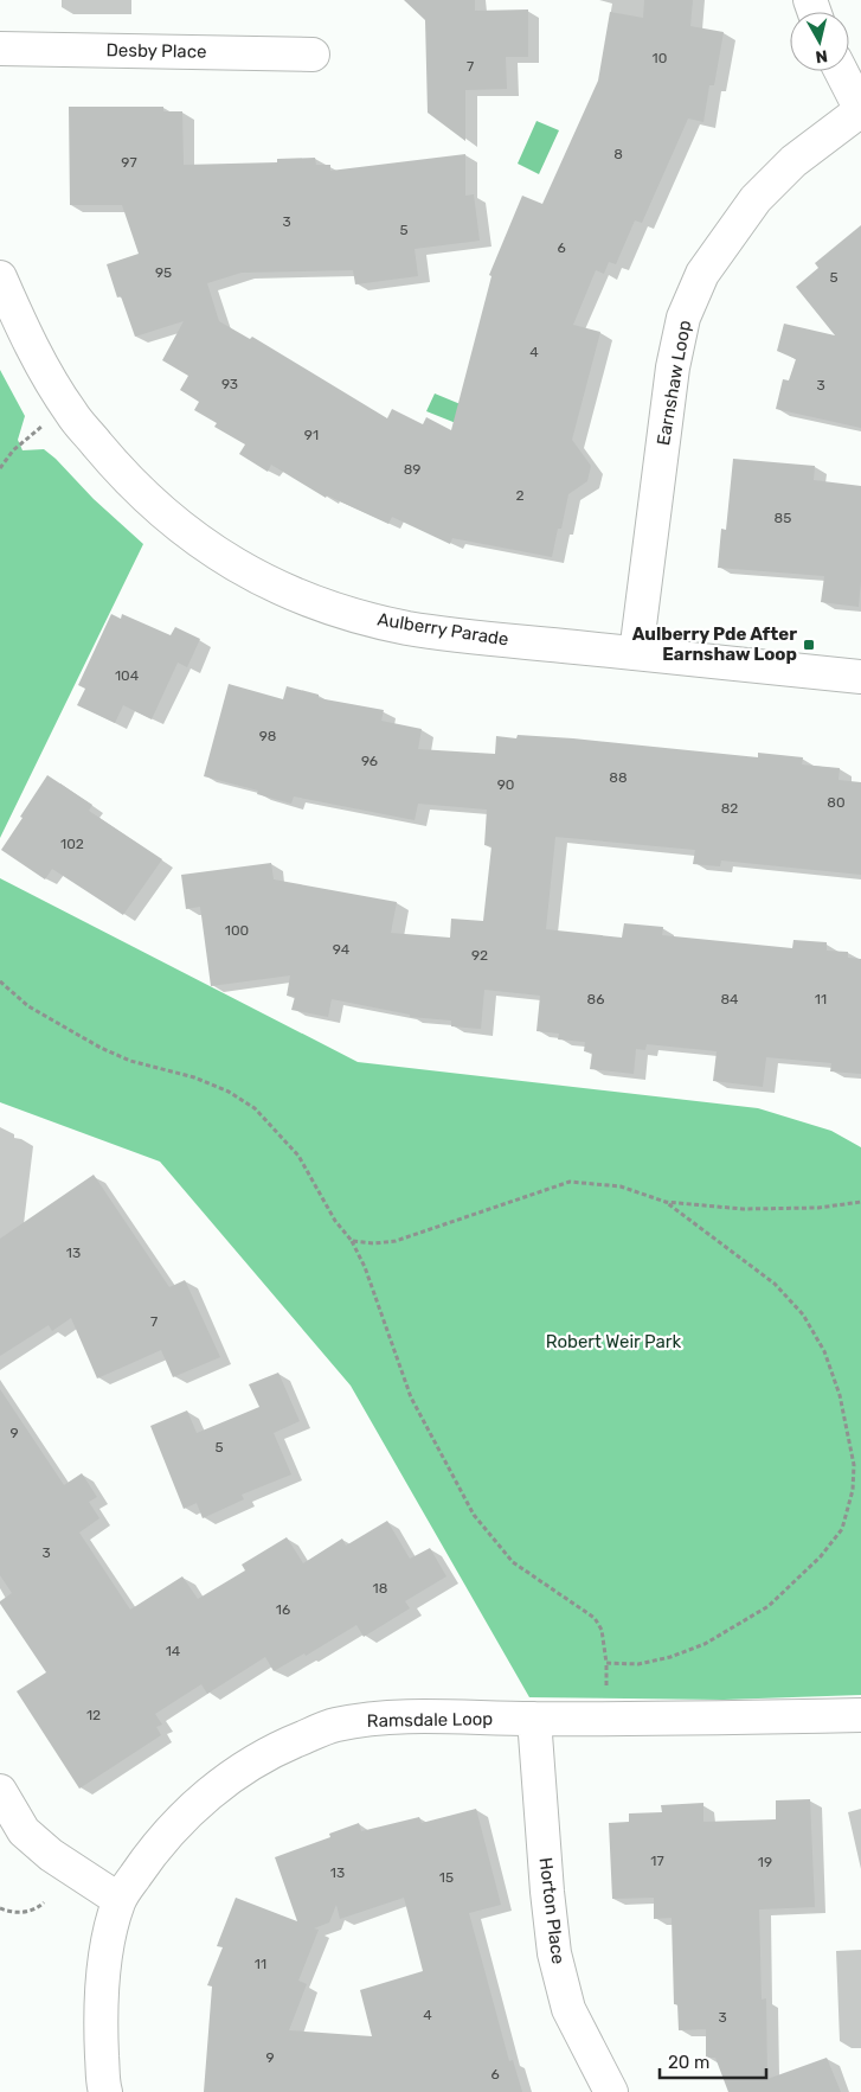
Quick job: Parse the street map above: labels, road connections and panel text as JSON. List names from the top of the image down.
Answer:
{
  "streets": {
    "street": [
      "Desby Place",
      "Earnshaw Loop",
      "Aulberry Parade",
      "Ramsdale Loop",
      "Horton Place"
    ]
  },
  "crossings": [
    ["Earnshaw Loop", "Aulberry Parade"],
    ["Ramsdale Loop", "Horton Place"]
  ],
  "parks": ["Robert Weir Park"],
  "places": {
    "transit": ["Aulberry Pde After Earnshaw Loop"]
  },
  "house_numbers": [
    "10",
    "7",
    "8",
    "97",
    "3",
    "5",
    "6",
    "95",
    "5",
    "4",
    "93",
    "3",
    "91",
    "89",
    "2",
    "85",
    "104",
    "98",
    "96",
    "88",
    "90",
    "80",
    "82",
    "102",
    "100",
    "94",
    "92",
    "86",
    "84",
    "11",
    "13",
    "7",
    "9",
    "5",
    "3",
    "18",
    "16",
    "14",
    "12",
    "17",
    "19",
    "13",
    "15",
    "11",
    "4",
    "3",
    "9",
    "6"
  ],
  "scale_bar": "20 m",
  "north": "bottom"
}
